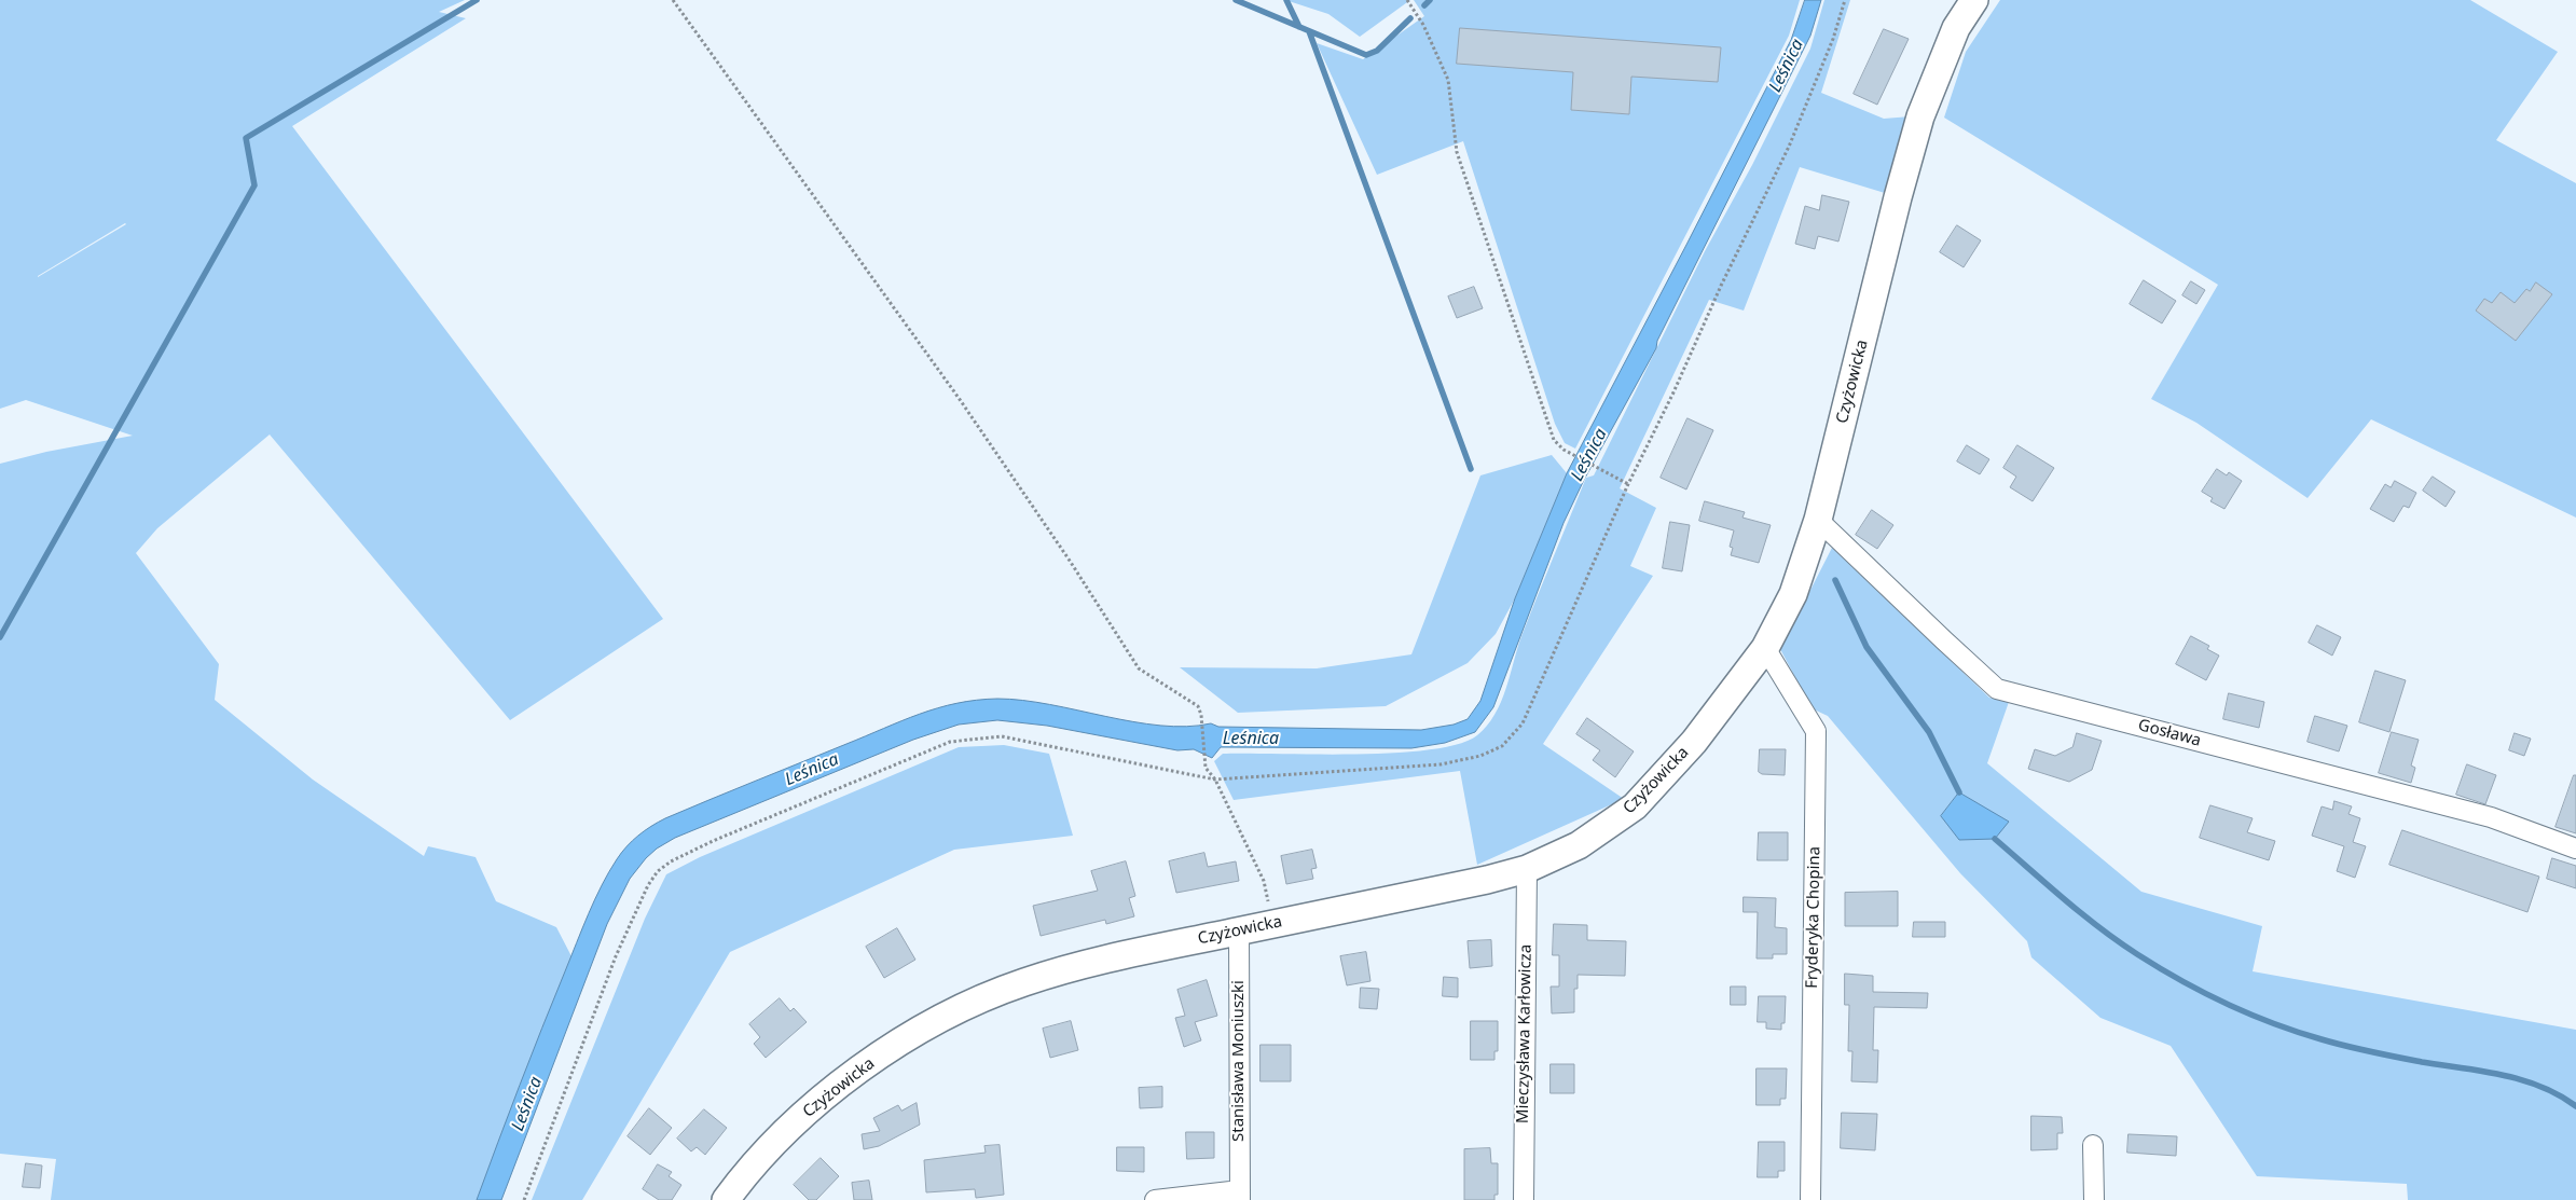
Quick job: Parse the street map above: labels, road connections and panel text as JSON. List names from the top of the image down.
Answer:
{
  "streets": {
    "street": [
      "Czyżowicka",
      "Gosława",
      "Fryderyka Chopina",
      "Mieczysława Karłowicza",
      "Stanisława Moniuszki"
    ]
  },
  "crossings": [
    ["Czyżowicka", "Gosława"],
    ["Czyżowicka", "Fryderyka Chopina"],
    ["Czyżowicka", "Mieczysława Karłowicza"],
    ["Czyżowicka", "Stanisława Moniuszki"]
  ],
  "water": ["Leśnica"]
}
